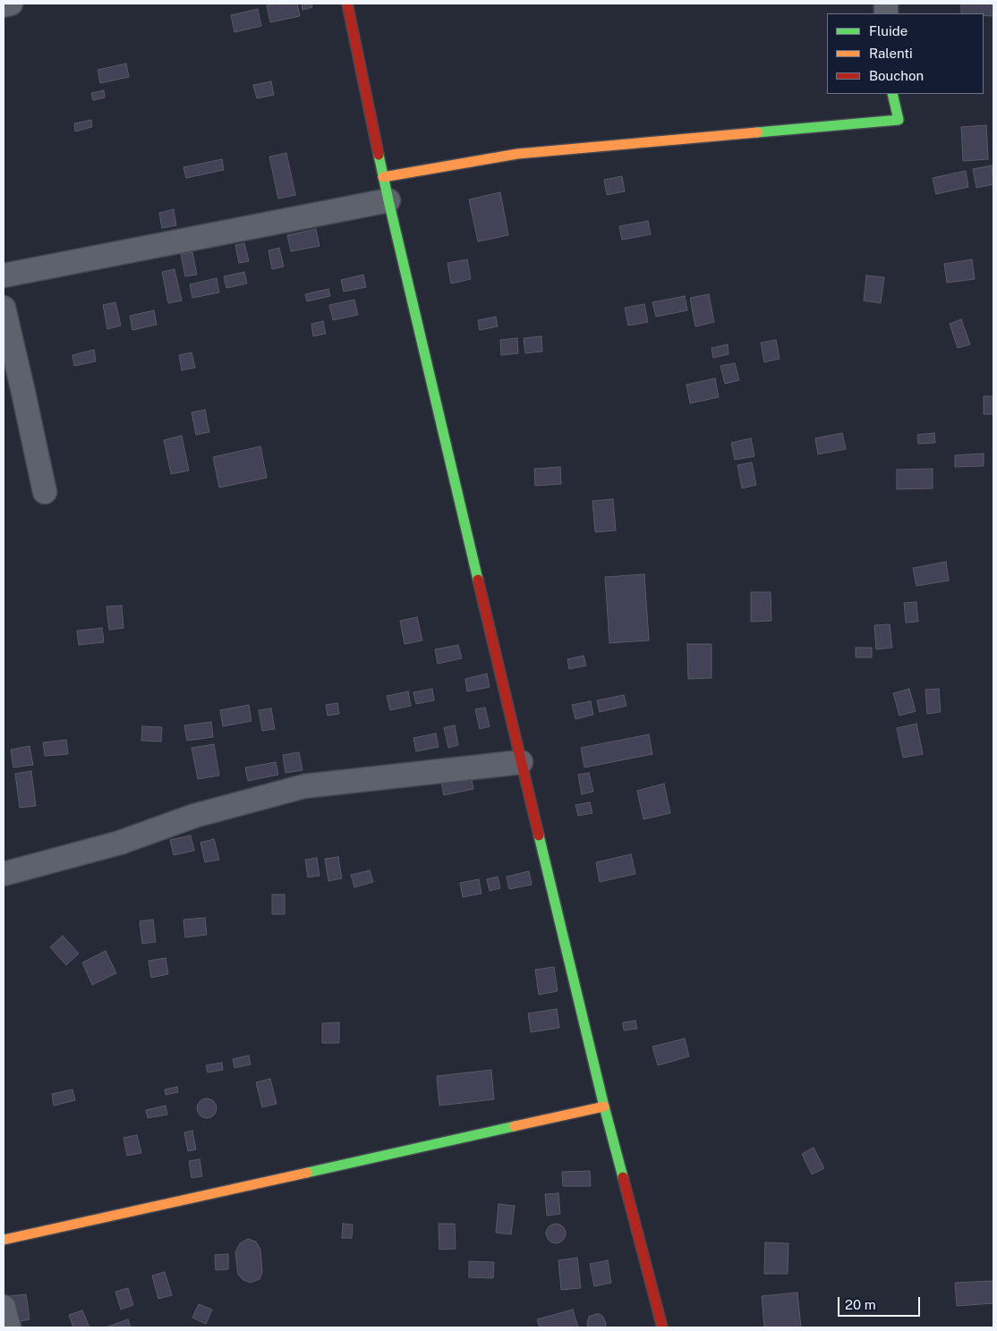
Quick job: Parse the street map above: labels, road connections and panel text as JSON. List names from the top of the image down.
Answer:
{
  "legend": ["Fluide", "Ralenti", "Bouchon"],
  "scale_bar": "20 m"
}
